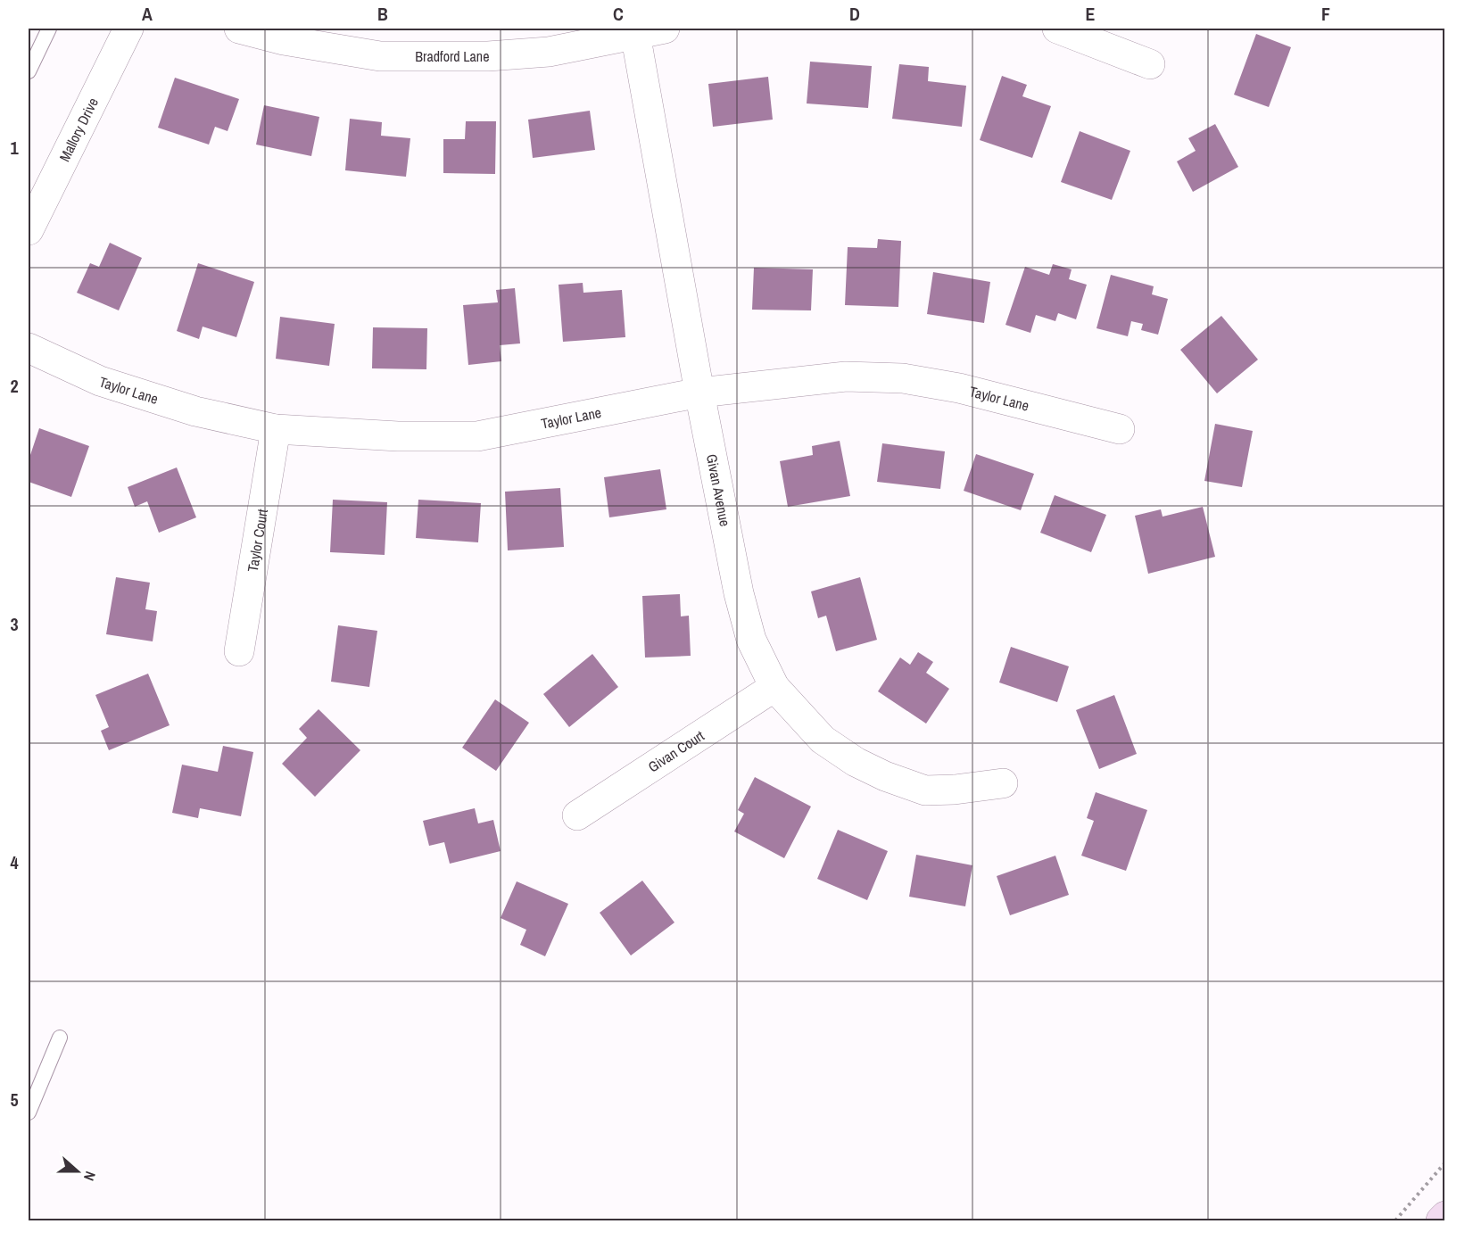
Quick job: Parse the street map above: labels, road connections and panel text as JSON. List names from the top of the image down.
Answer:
{
  "streets": {
    "street": [
      "Bradford Lane",
      "Mallory Drive",
      "Taylor Lane",
      "Givan Avenue",
      "Taylor Court",
      "Givan Court"
    ]
  },
  "crossings": [
    ["Bradford Lane", "Givan Avenue"],
    ["Taylor Lane", "Givan Avenue"],
    ["Taylor Lane", "Taylor Court"],
    ["Givan Avenue", "Givan Court"]
  ],
  "north": "right",
  "grid": {
    "columns": [
      "A",
      "B",
      "C",
      "D",
      "E",
      "F"
    ],
    "rows": [
      "1",
      "2",
      "3",
      "4",
      "5"
    ]
  }
}
